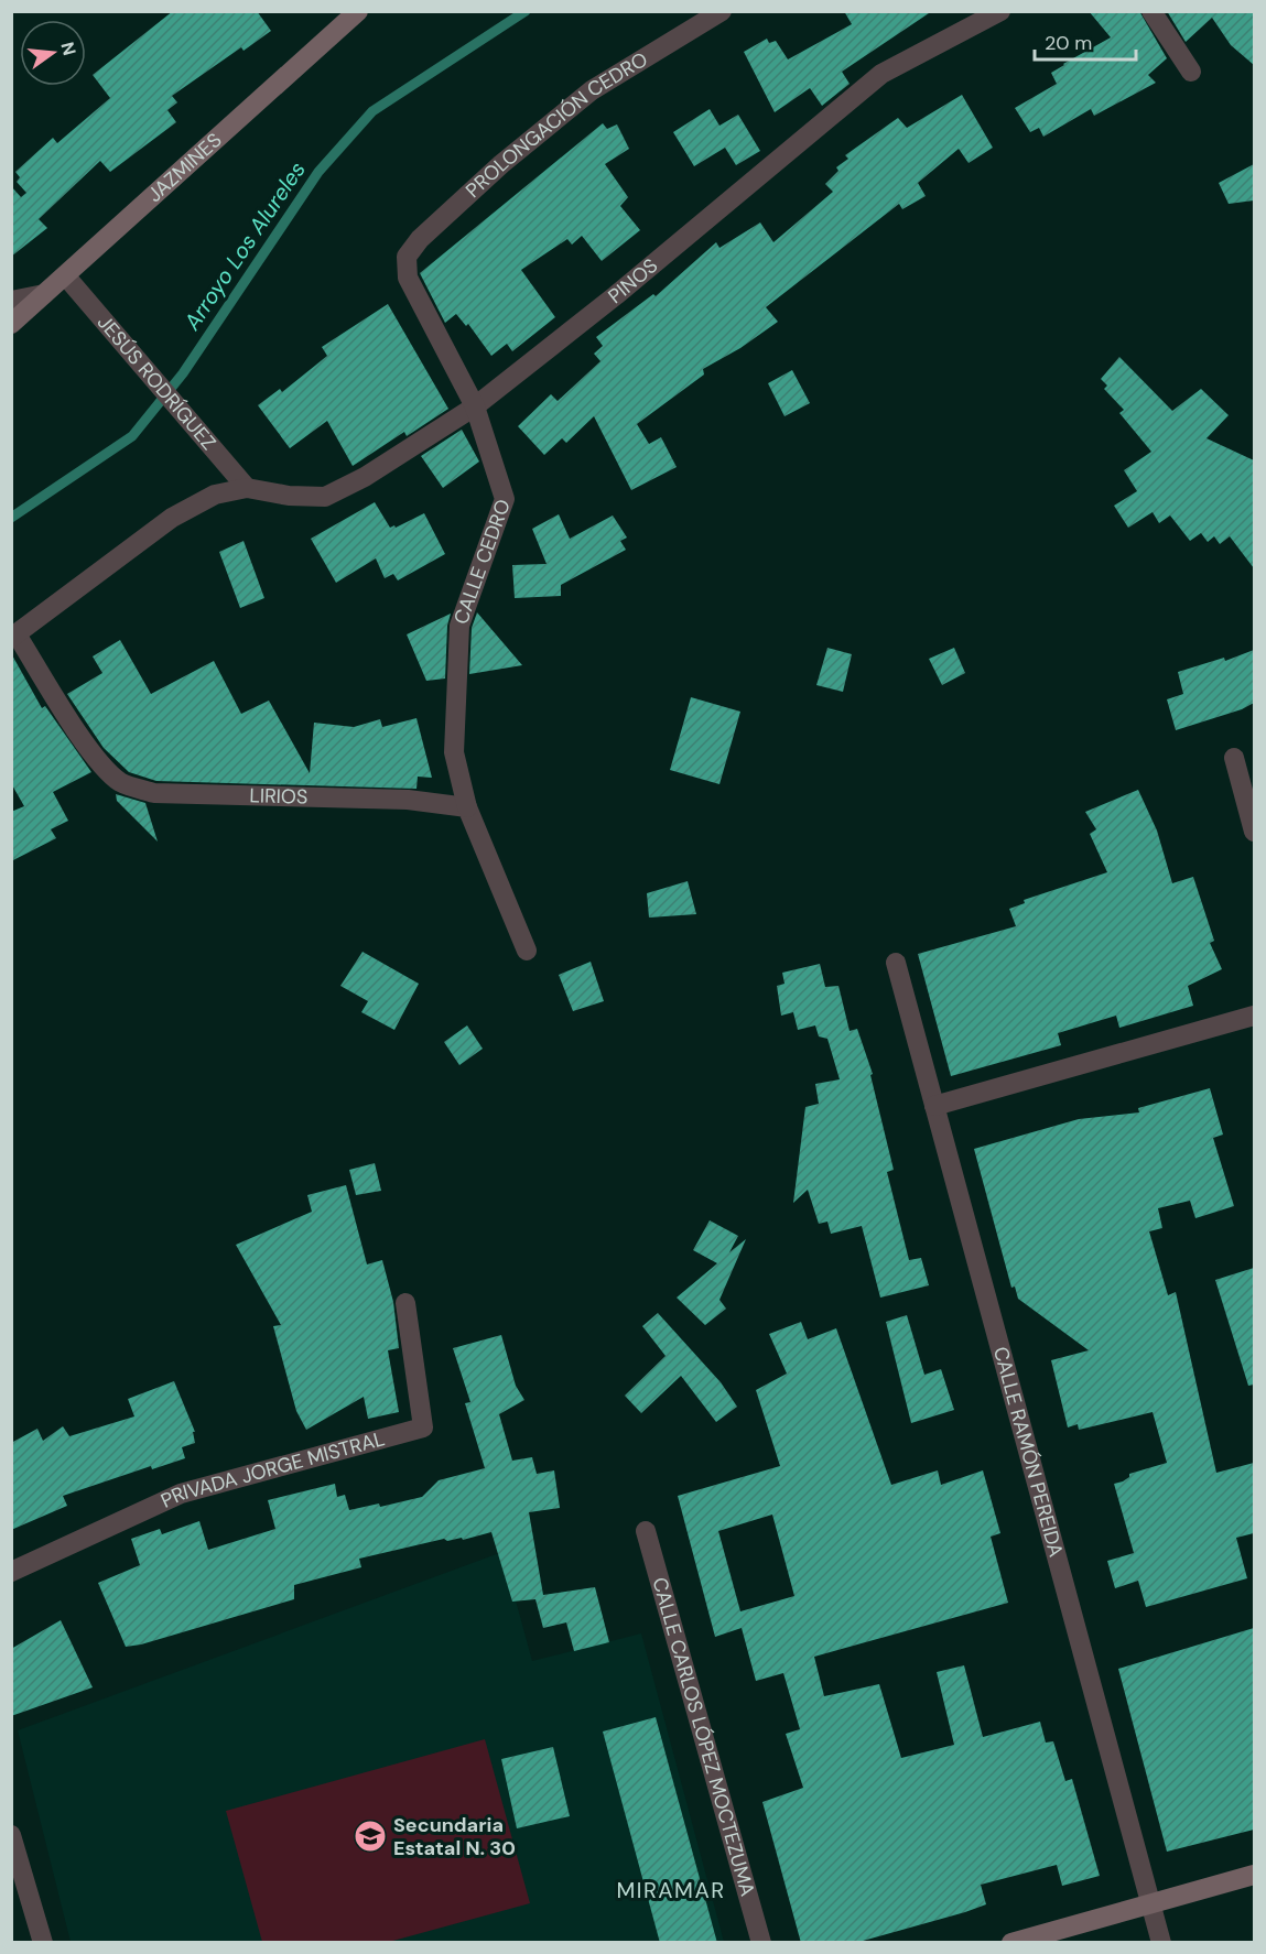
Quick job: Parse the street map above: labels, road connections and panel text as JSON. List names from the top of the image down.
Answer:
{
  "streets": {
    "main road": ["JAZMINES"],
    "street": [
      "PROLONGACIÓN CEDRO",
      "PINOS",
      "JESÚS RODRÍGUEZ",
      "CALLE CEDRO",
      "LIRIOS",
      "CALLE RAMÓN PEREIDA",
      "PRIVADA JORGE MISTRAL",
      "CALLE CARLOS LÓPEZ MOCTEZUMA"
    ]
  },
  "crossings": [
    ["PROLONGACIÓN CEDRO", "CALLE CEDRO"],
    ["JAZMINES", "JESÚS RODRÍGUEZ"],
    ["PINOS", "JESÚS RODRÍGUEZ"],
    ["PINOS", "CALLE CEDRO"],
    ["CALLE CEDRO", "LIRIOS"]
  ],
  "districts": ["MIRAMAR"],
  "water": ["Arroyo Los Alureles"],
  "places": {
    "school or university": ["Secundaria Estatal N. 30"]
  },
  "scale_bar": "20 m",
  "north": "right"
}
